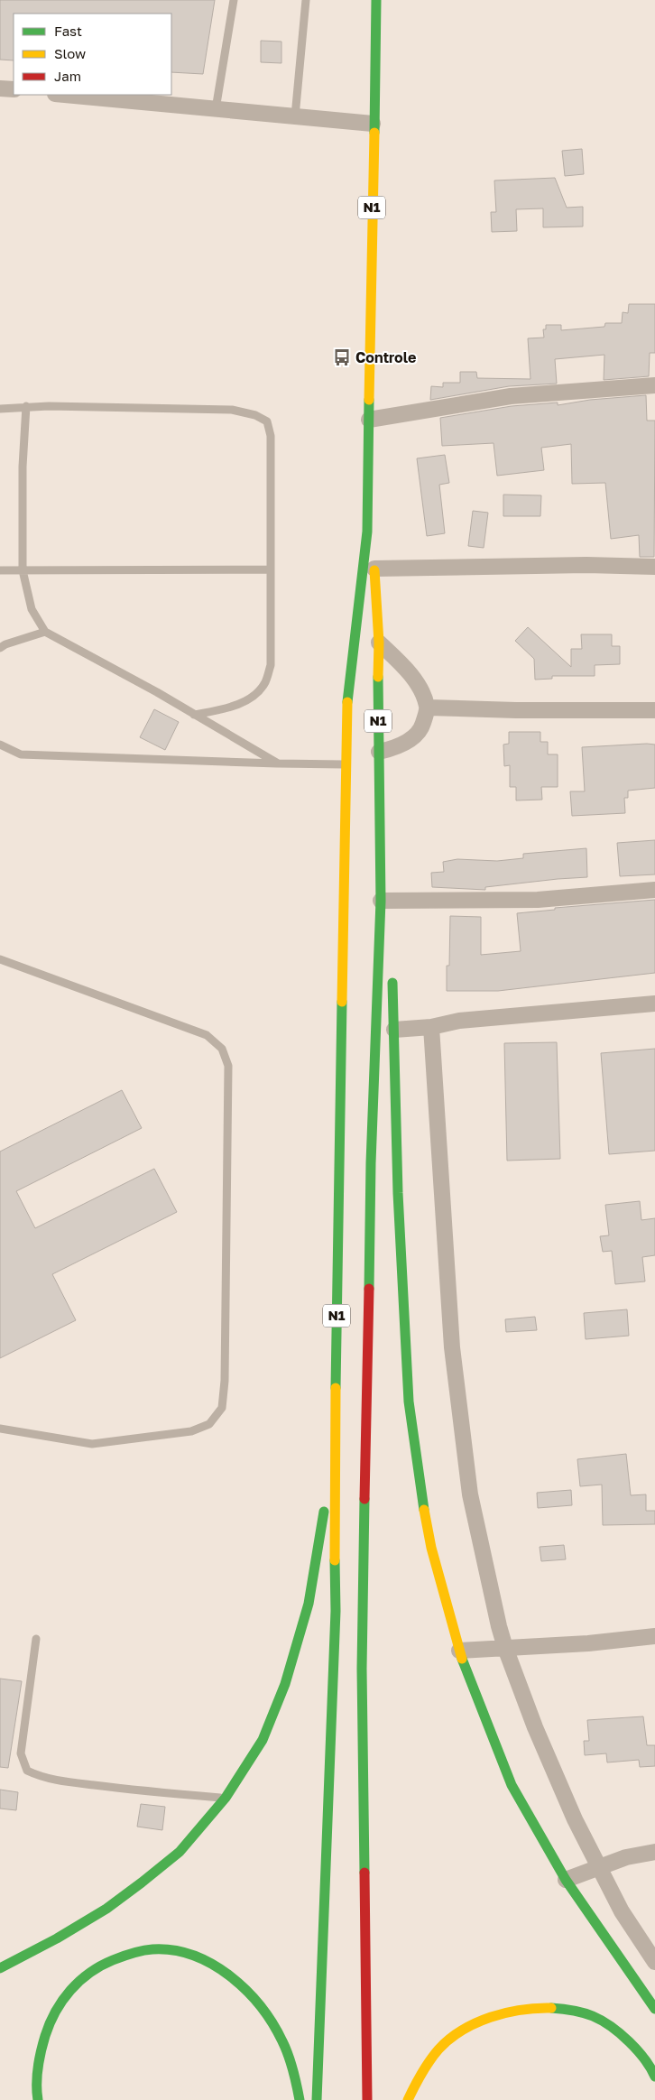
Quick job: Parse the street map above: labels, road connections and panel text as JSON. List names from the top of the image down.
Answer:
{
  "streets": {
    "highway": ["N1"]
  },
  "places": {
    "bus stop": ["Controle"]
  },
  "legend": ["Fast", "Slow", "Jam"]
}
